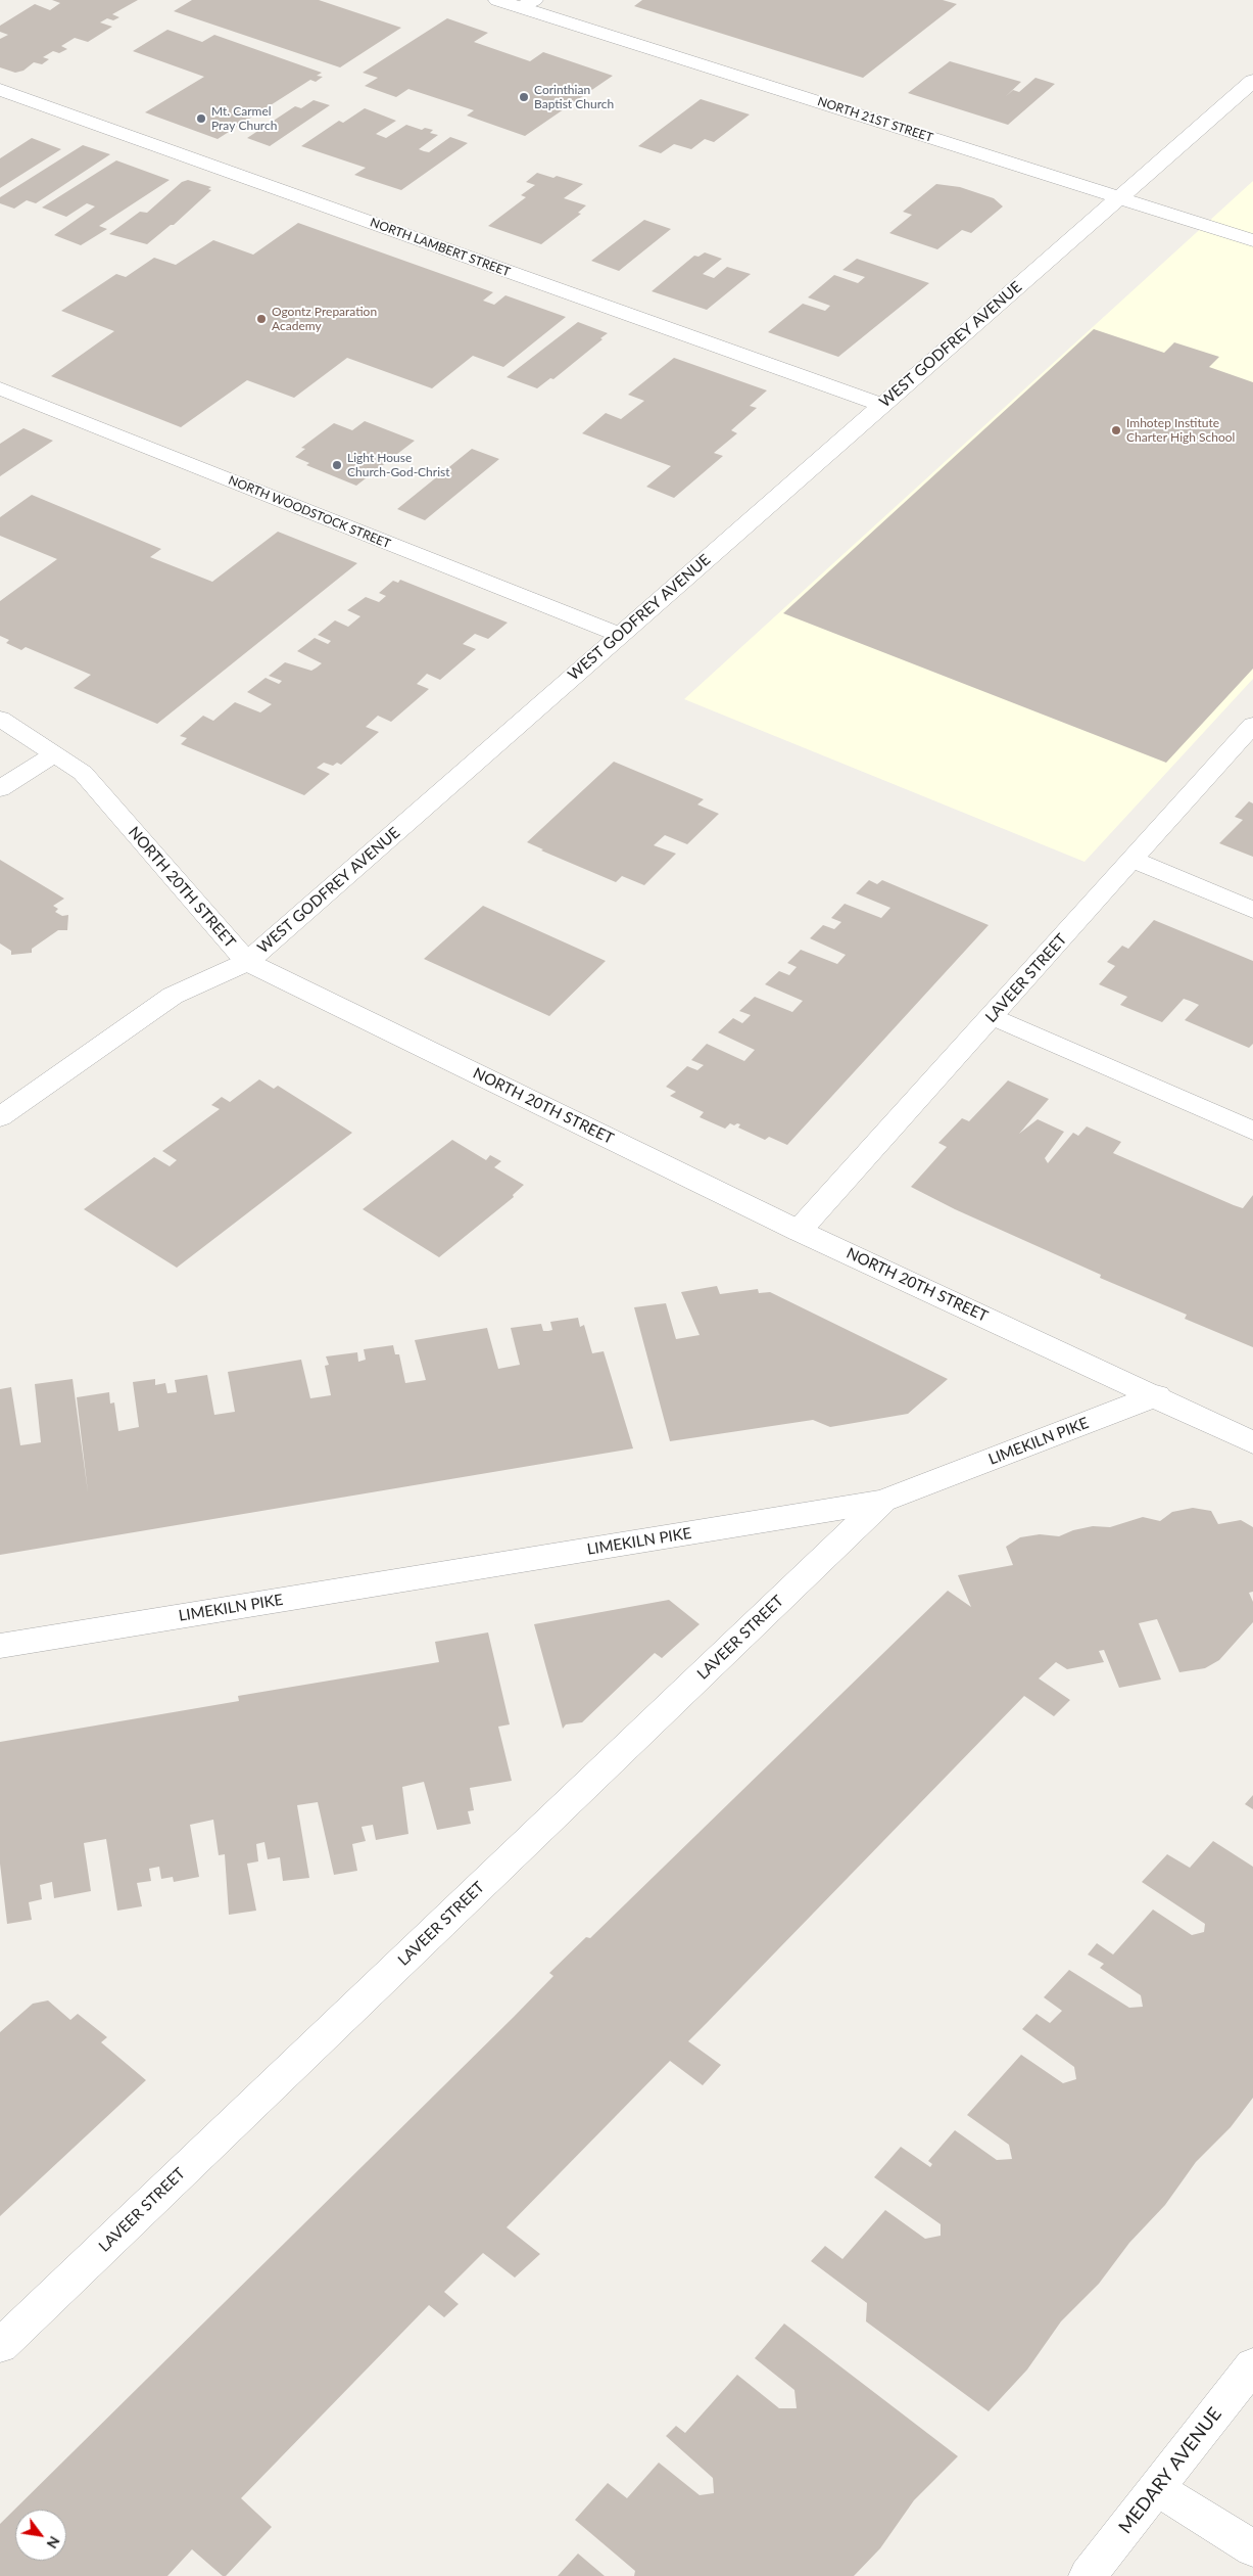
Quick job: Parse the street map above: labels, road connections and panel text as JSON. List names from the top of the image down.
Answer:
{
  "streets": {
    "street": [
      "NORTH 21ST STREET",
      "NORTH LAMBERT STREET",
      "WEST GODFREY AVENUE",
      "NORTH WOODSTOCK STREET",
      "NORTH 20TH STREET",
      "LAVEER STREET",
      "LIMEKILN PIKE",
      "MEDARY AVENUE"
    ]
  },
  "crossings": [
    ["NORTH 21ST STREET", "WEST GODFREY AVENUE"],
    ["NORTH LAMBERT STREET", "WEST GODFREY AVENUE"],
    ["WEST GODFREY AVENUE", "NORTH WOODSTOCK STREET"],
    ["WEST GODFREY AVENUE", "NORTH 20TH STREET"],
    ["NORTH 20TH STREET", "LAVEER STREET"],
    ["NORTH 20TH STREET", "LIMEKILN PIKE"],
    ["LAVEER STREET", "LIMEKILN PIKE"]
  ],
  "places": [
    "Corinthian Baptist Church",
    "Mt. Carmel Pray Church",
    "Ogontz Preparation Academy",
    "Imhotep Institute Charter High School",
    "Light House Church-God-Christ"
  ],
  "north": "bottom right"
}
